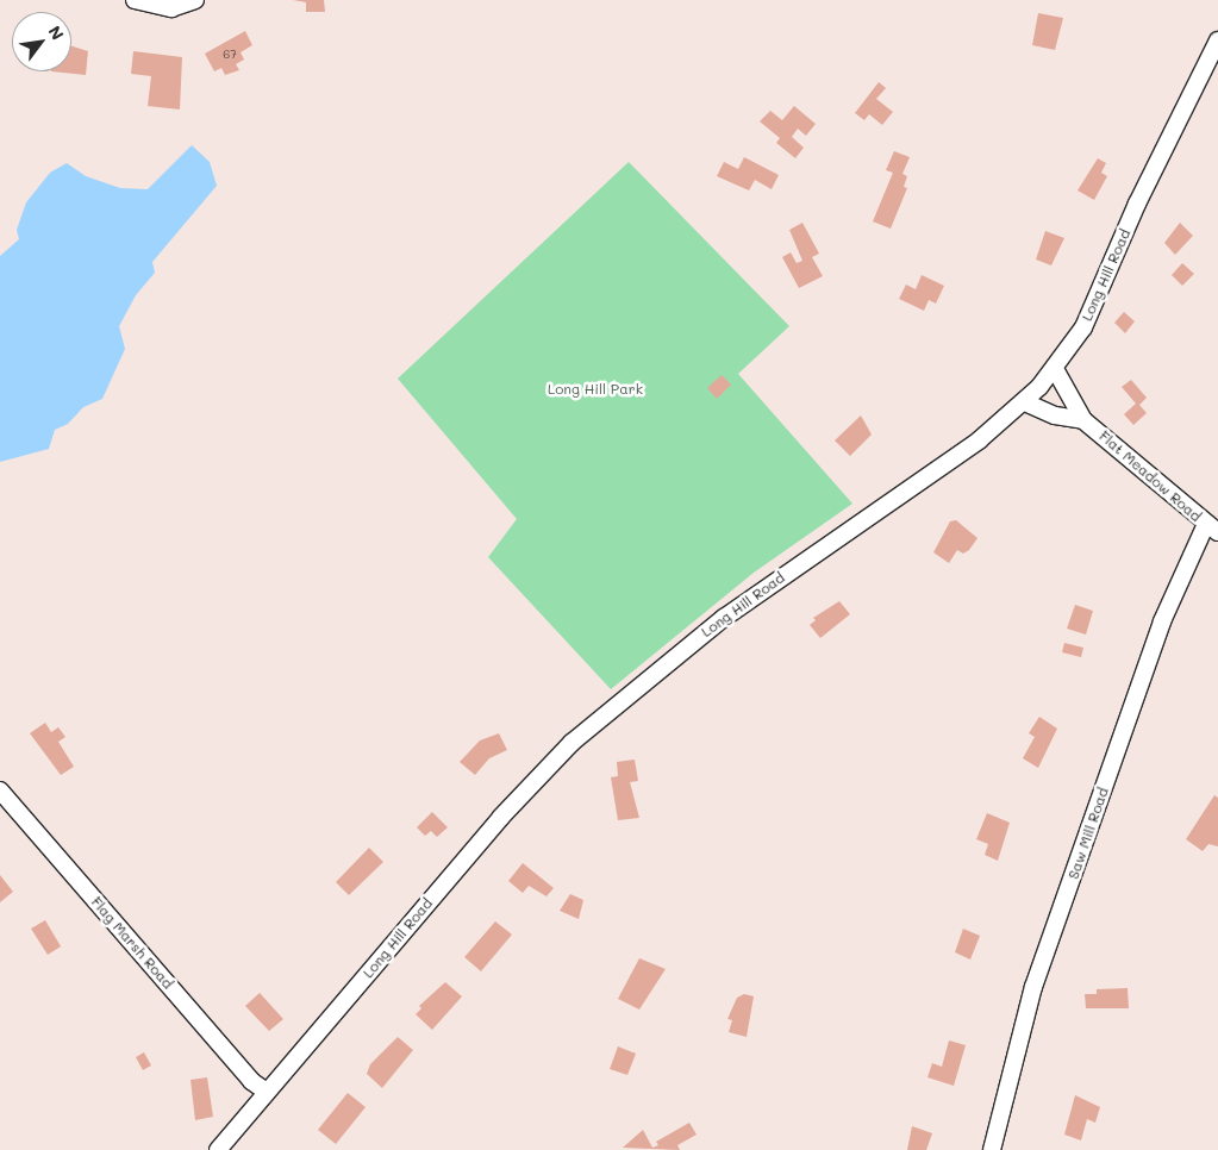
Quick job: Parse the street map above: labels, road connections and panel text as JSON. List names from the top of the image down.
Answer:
{
  "streets": {
    "street": [
      "Long Hill Road",
      "Flat Meadow Road",
      "Saw Mill Road",
      "Flag Marsh Road"
    ]
  },
  "crossings": [
    ["Long Hill Road", "Flat Meadow Road"],
    ["Long Hill Road", "Flag Marsh Road"],
    ["Flat Meadow Road", "Saw Mill Road"]
  ],
  "parks": ["Long Hill Park"],
  "house_numbers": ["67"],
  "north": "top right"
}
